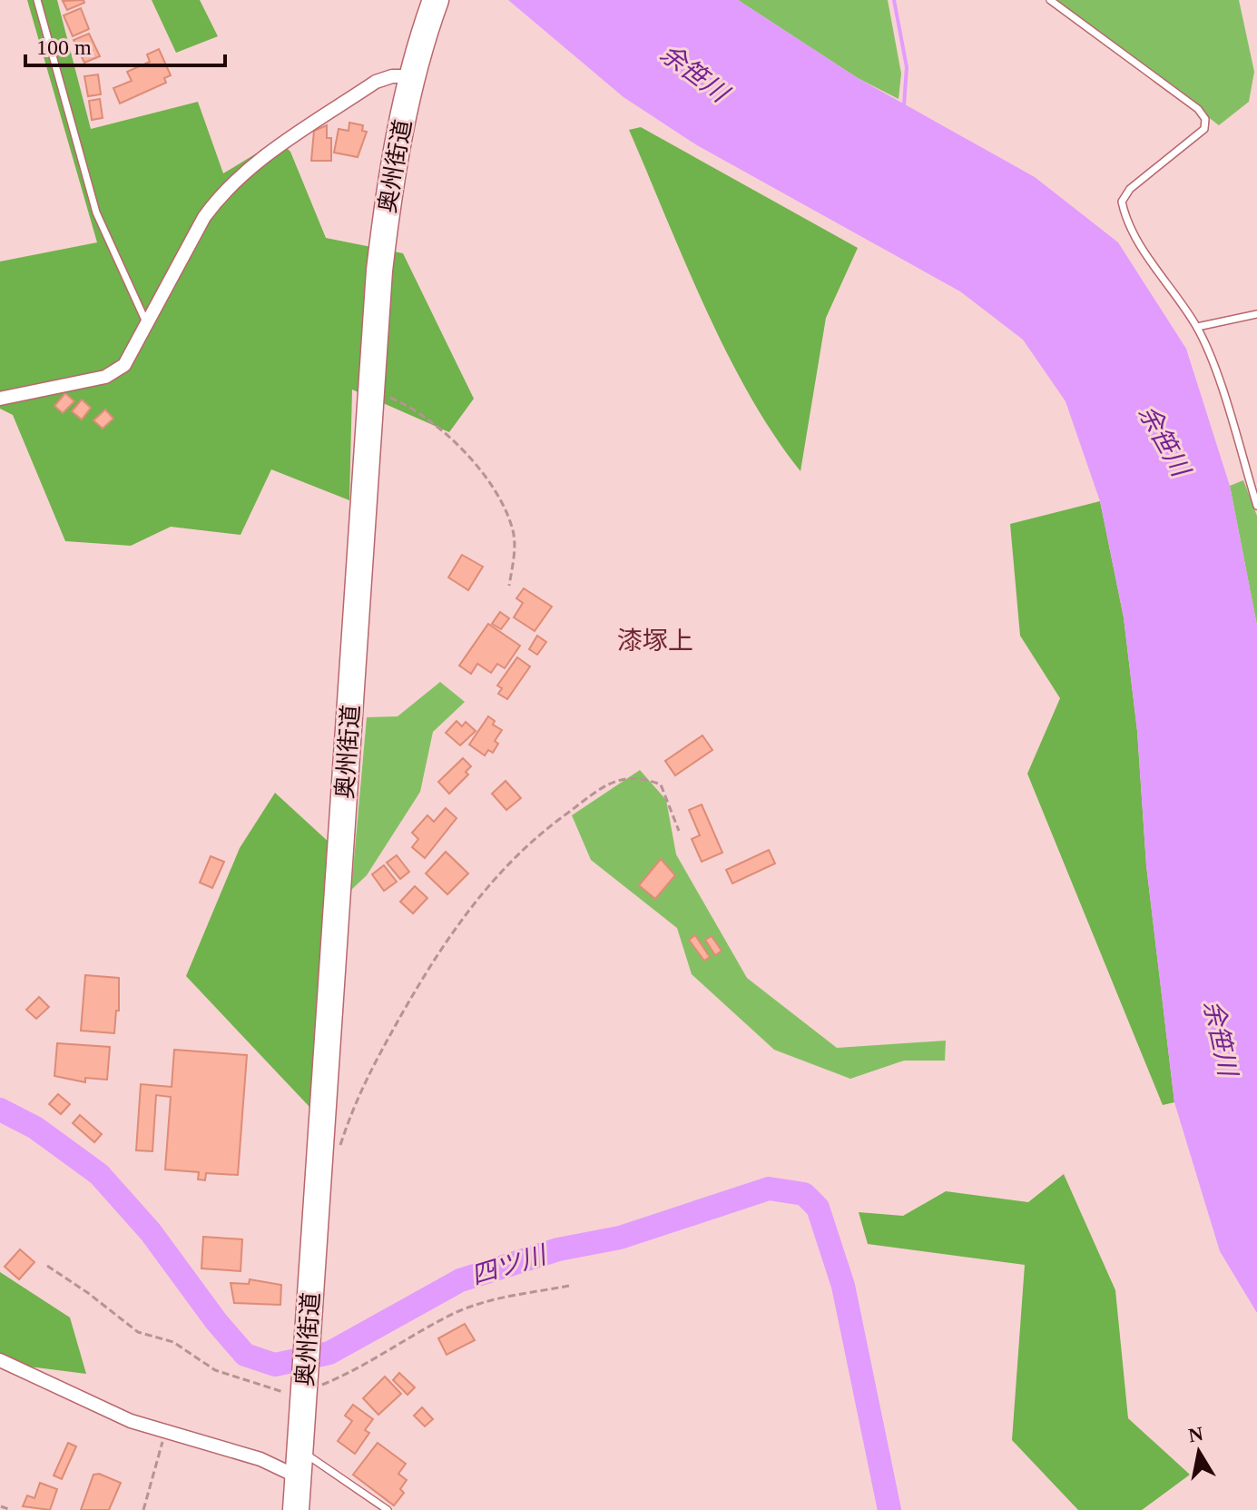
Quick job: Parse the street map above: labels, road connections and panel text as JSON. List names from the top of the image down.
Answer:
{
  "streets": {
    "highway": ["奥州街道"]
  },
  "districts": ["漆塚上"],
  "water": ["余笹川", "四ツ川"],
  "scale_bar": "100 m",
  "north": "top"
}
